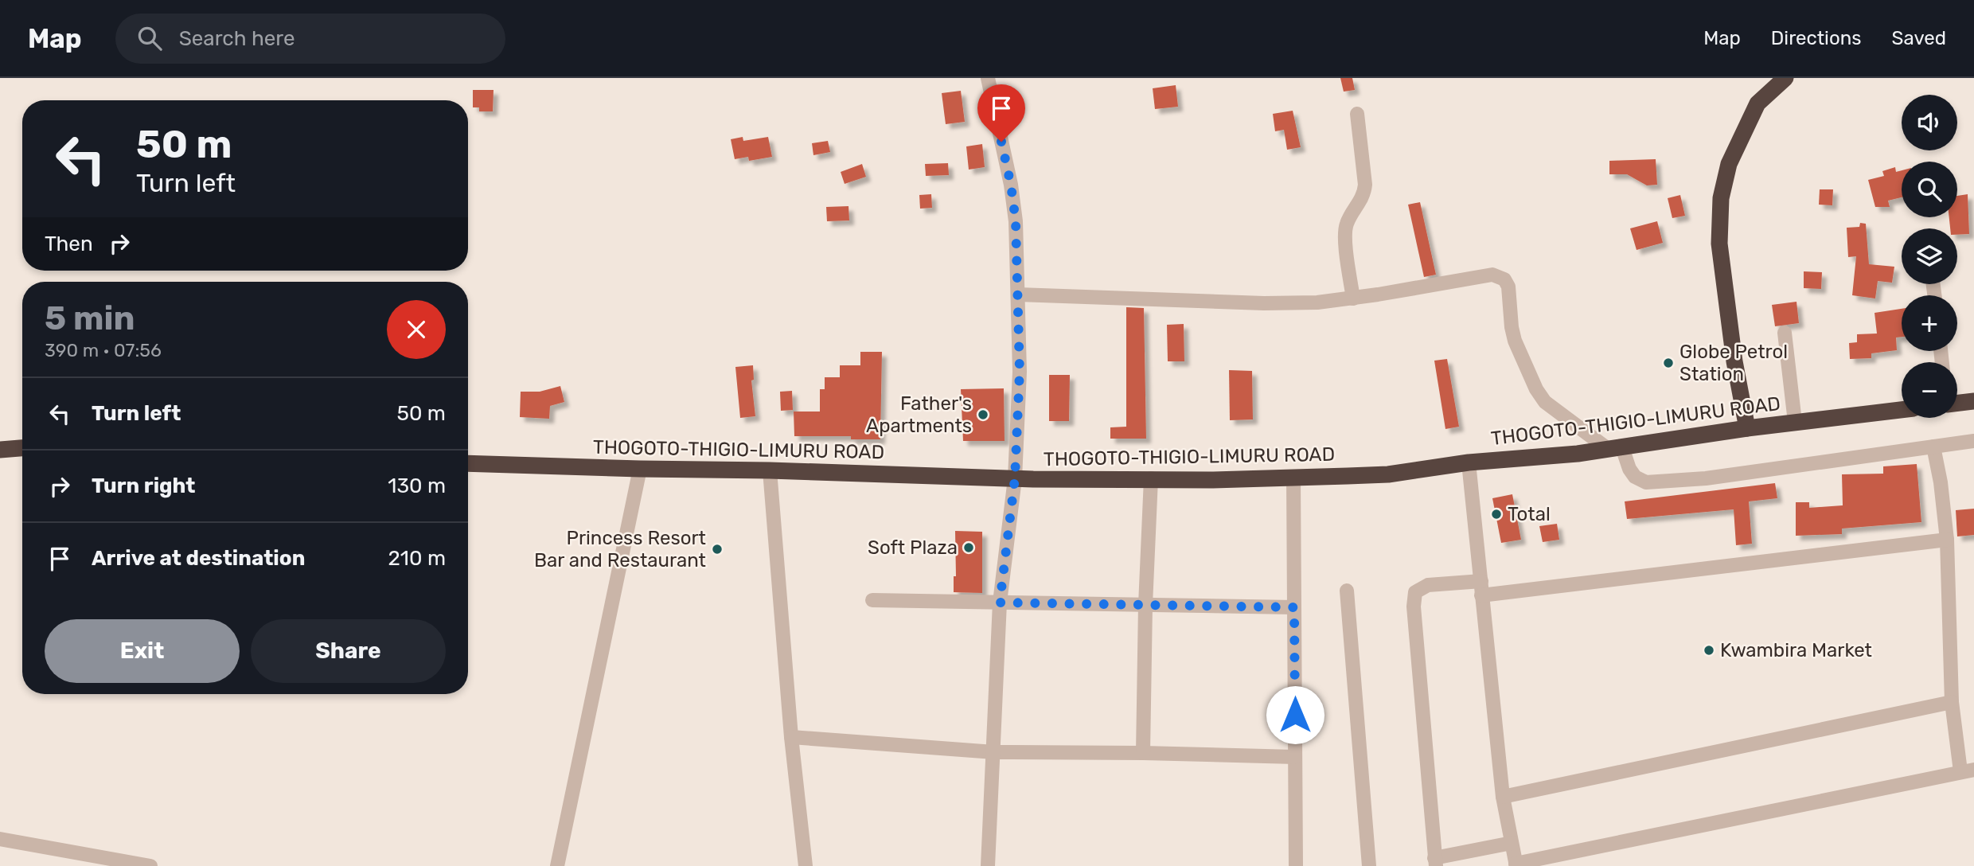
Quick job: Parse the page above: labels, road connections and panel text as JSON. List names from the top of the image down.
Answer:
{
  "streets": {
    "highway": ["THOGOTO-THIGIO-LIMURU ROAD"]
  },
  "places": [
    "Globe Petrol Station",
    "Father's Apartments",
    "Total",
    "Soft Plaza",
    "Princess Resort Bar and Restaurant",
    "Kwambira Market"
  ],
  "page": {
    "header": "Map",
    "search": "Search here",
    "nav": ["Map", "Directions", "Saved"],
    "map_buttons": ["+", "−"],
    "turn": ["50 m", "Turn left"],
    "then": "Then",
    "heading": ["5 min", "390 m · 07:56"],
    "list": [
      {
        "name": "Turn left",
        "value": "50 m"
      },
      {
        "name": "Turn right",
        "value": "130 m"
      },
      {
        "name": "Arrive at destination",
        "value": "210 m"
      }
    ],
    "buttons": ["Exit", "Share"]
  }
}
